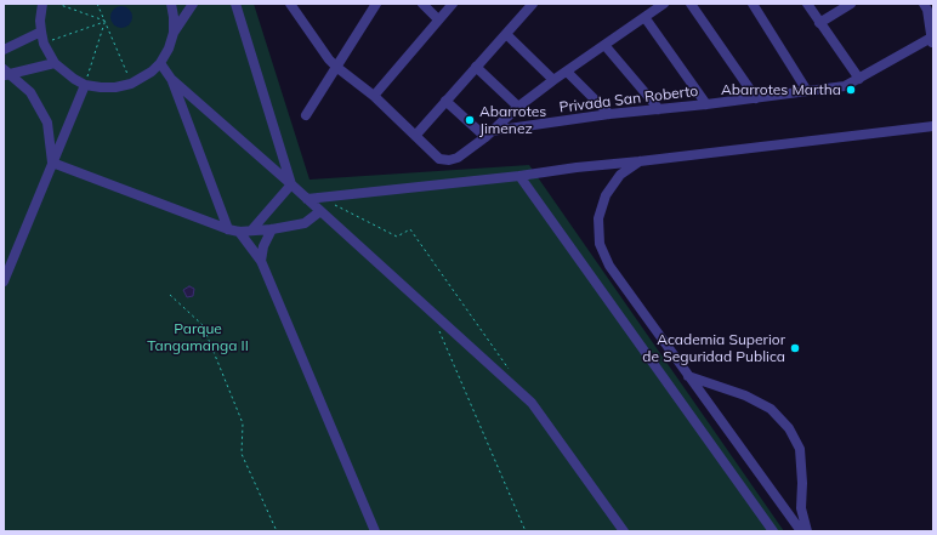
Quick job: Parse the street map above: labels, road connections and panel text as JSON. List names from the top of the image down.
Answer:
{
  "streets": {
    "street": ["Privada San Roberto"]
  },
  "parks": ["Parque Tangamanga II"],
  "places": ["Abarrotes Martha", "Abarrotes Jimenez", "Academia Superior de Seguridad Publica"]
}
